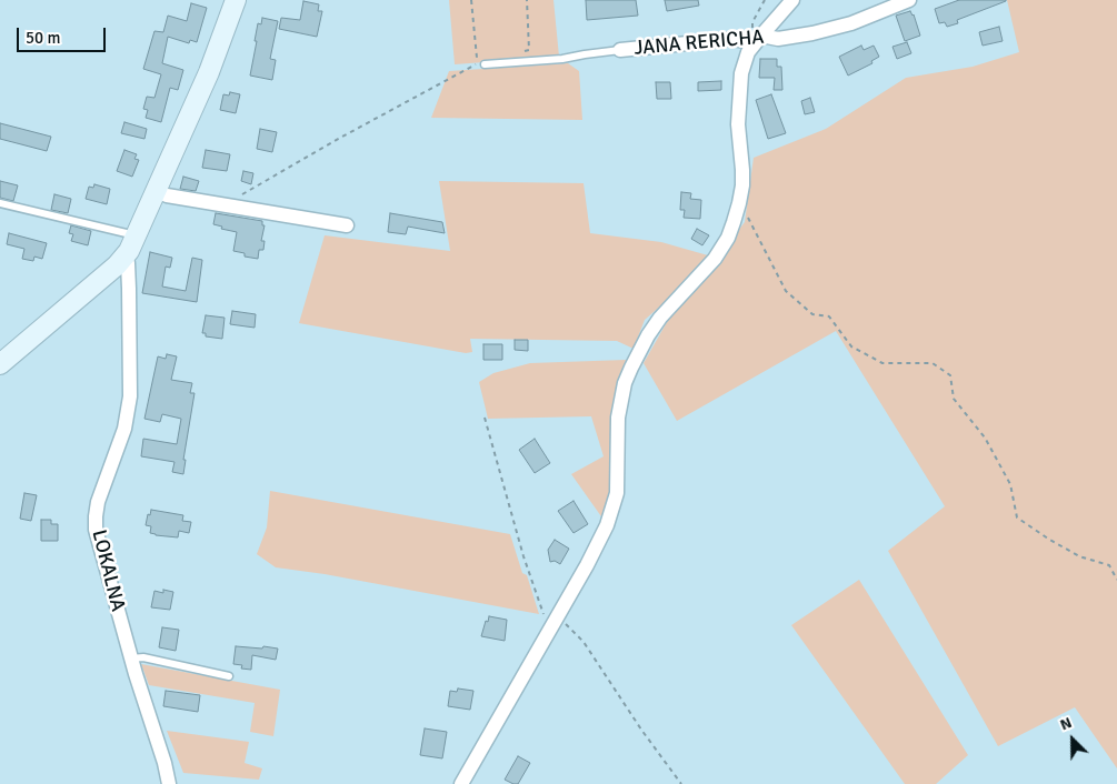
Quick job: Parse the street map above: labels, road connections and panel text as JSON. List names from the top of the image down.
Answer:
{
  "streets": {
    "street": ["JANA RERICHA", "LOKALNA"]
  },
  "scale_bar": "50 m",
  "north": "top left"
}
